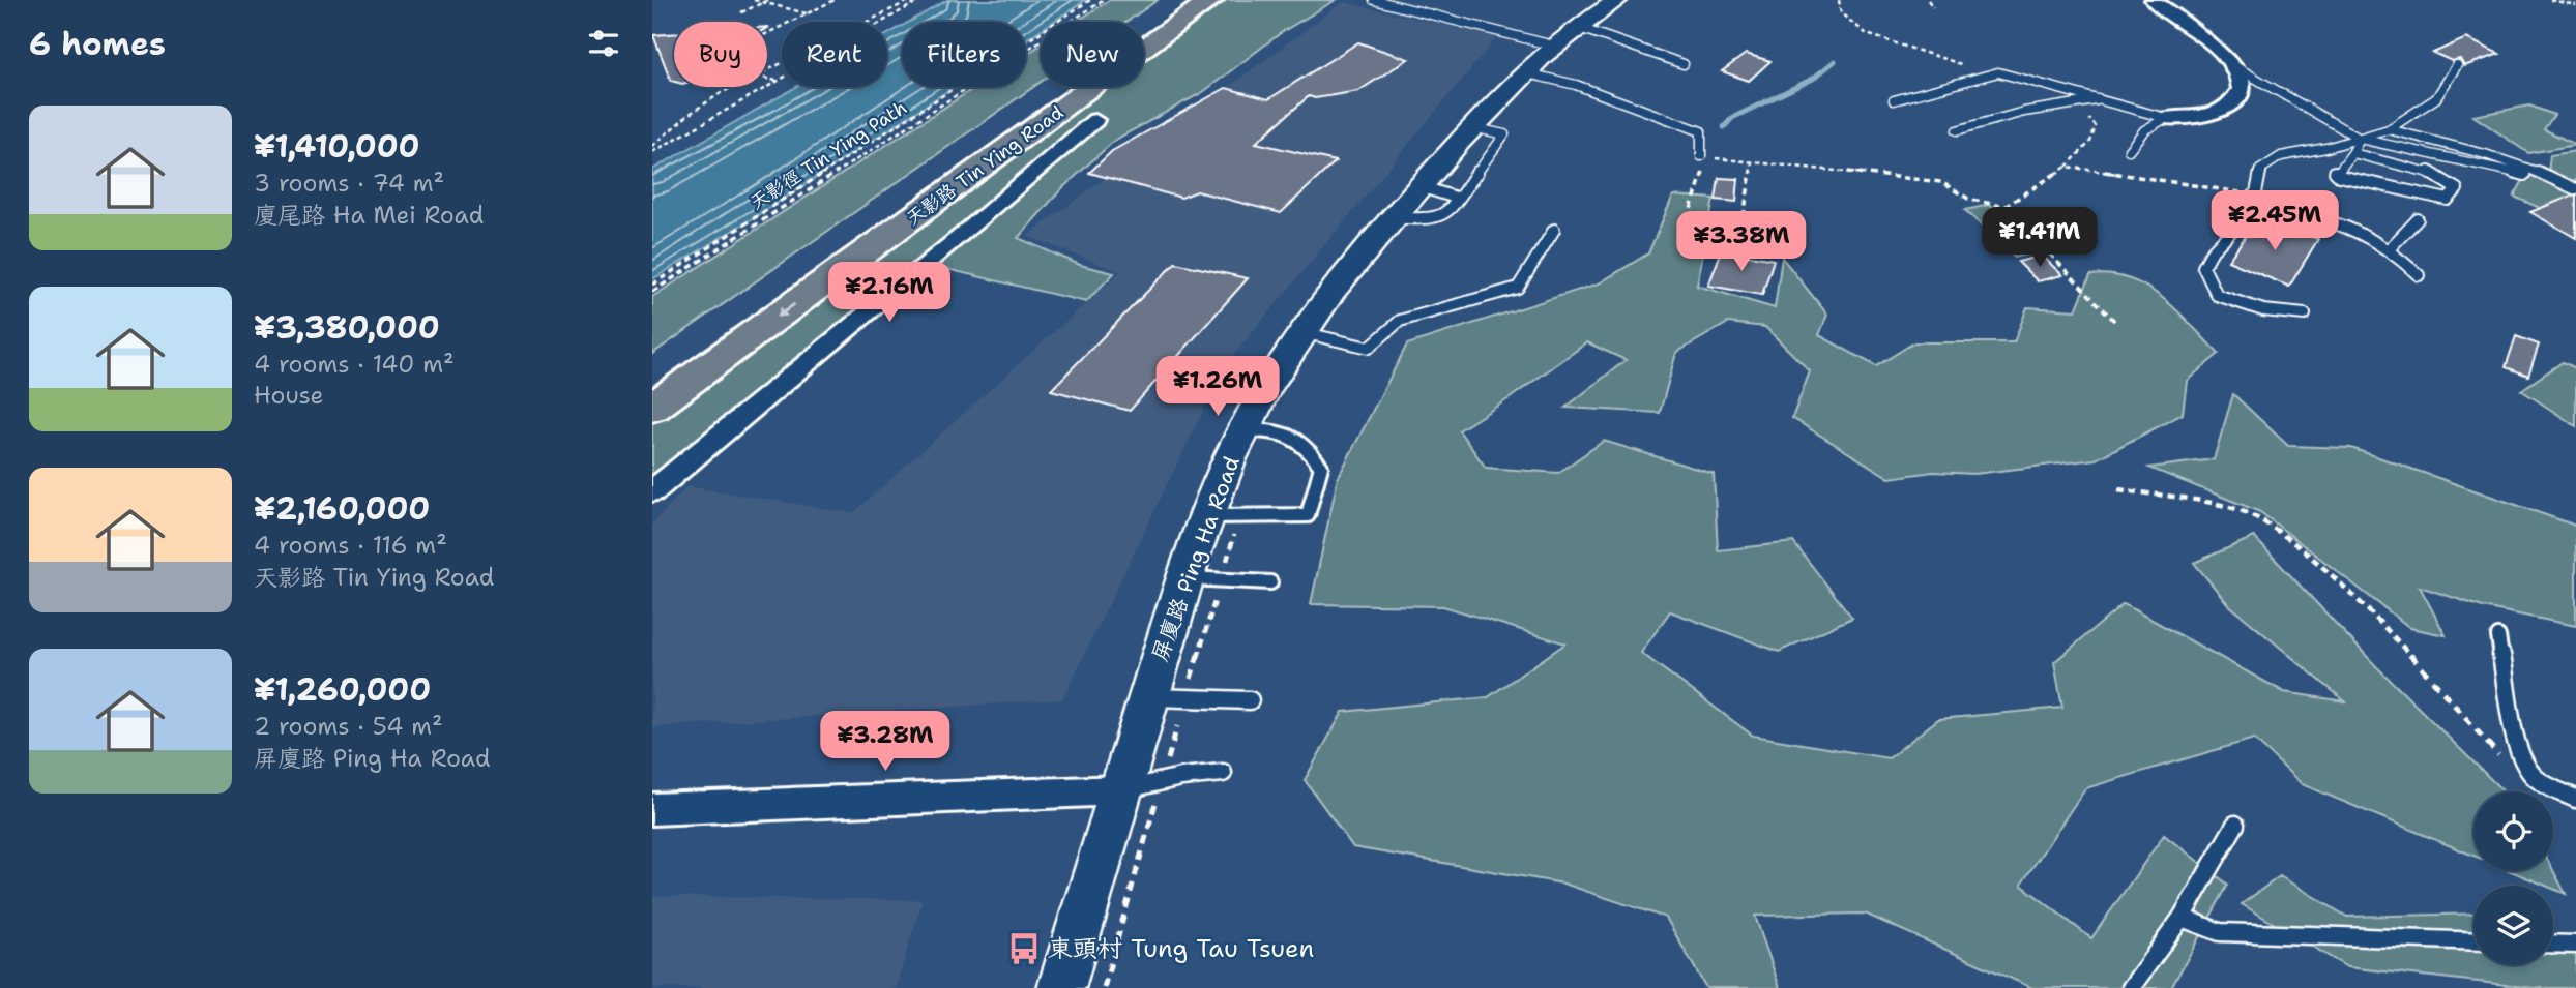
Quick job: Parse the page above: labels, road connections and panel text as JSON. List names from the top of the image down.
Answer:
{
  "streets": {
    "main road": ["天影路 Tin Ying Road"],
    "street": ["屏廈路 Ping Ha Road"],
    "path": ["天影徑 Tin Ying Path"]
  },
  "places": {
    "bus stop": ["東頭村 Tung Tau Tsuen"]
  },
  "page": {
    "heading": "6 homes",
    "chip": [
      "Buy",
      "Rent",
      "Filters",
      "New"
    ],
    "list": [
      {
        "name": "¥1,410,000",
        "note": "3 rooms · 74 m² · 廈尾路 Ha Mei Road"
      },
      {
        "name": "¥3,380,000",
        "note": "4 rooms · 140 m² · House"
      },
      {
        "name": "¥2,160,000",
        "note": "4 rooms · 116 m² · 天影路 Tin Ying Road"
      },
      {
        "name": "¥1,260,000",
        "note": "2 rooms · 54 m² · 屏廈路 Ping Ha Road"
      }
    ],
    "price": [
      "¥2.45M",
      "¥1.41M",
      "¥3.38M",
      "¥2.16M",
      "¥1.26M",
      "¥3.28M"
    ]
  }
}
